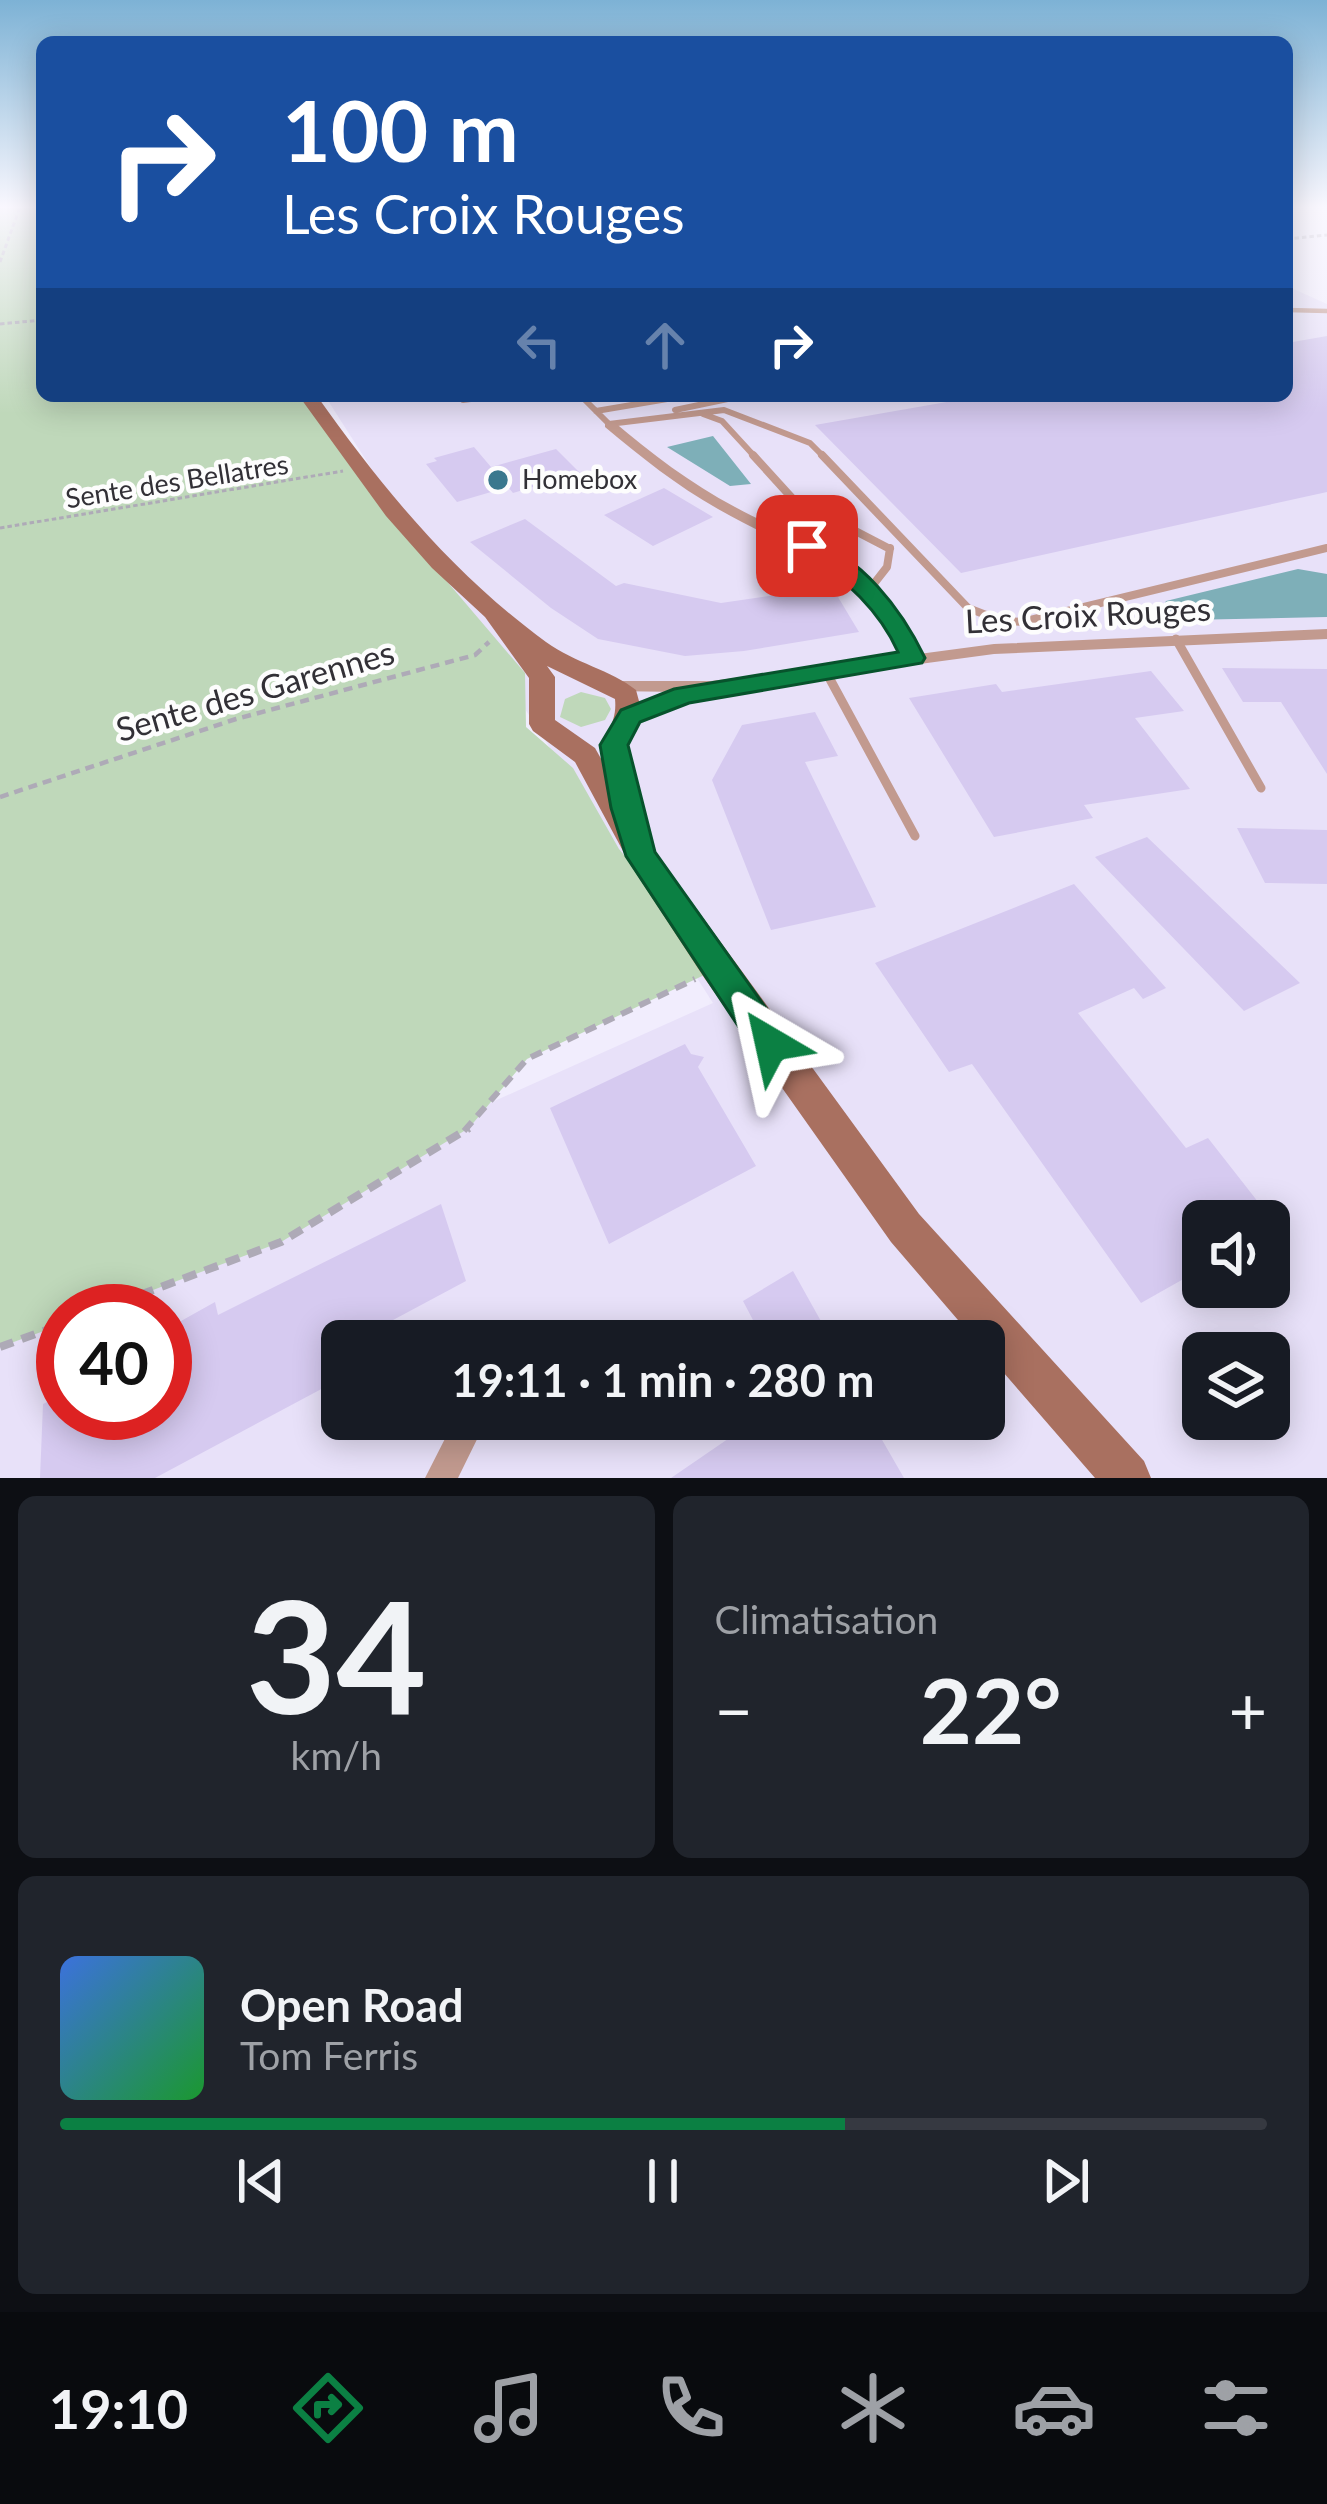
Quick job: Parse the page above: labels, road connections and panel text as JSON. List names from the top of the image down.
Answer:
{
  "streets": {
    "street": ["Les Croix Rouges"],
    "path": ["Sente des Bellatres", "Sente des Garennes"]
  },
  "places": ["Homebox"],
  "page": {
    "turn": ["100 m", "Les Croix Rouges"],
    "limit": "40",
    "trip": "19:11 · 1 min · 280 m",
    "tile": [
      ["34", "km/h"],
      "Climatisation"
    ],
    "heat": ["−", "22°", "+"],
    "song": ["Open Road", "Tom Ferris"],
    "tabs": "19:10"
  }
}
